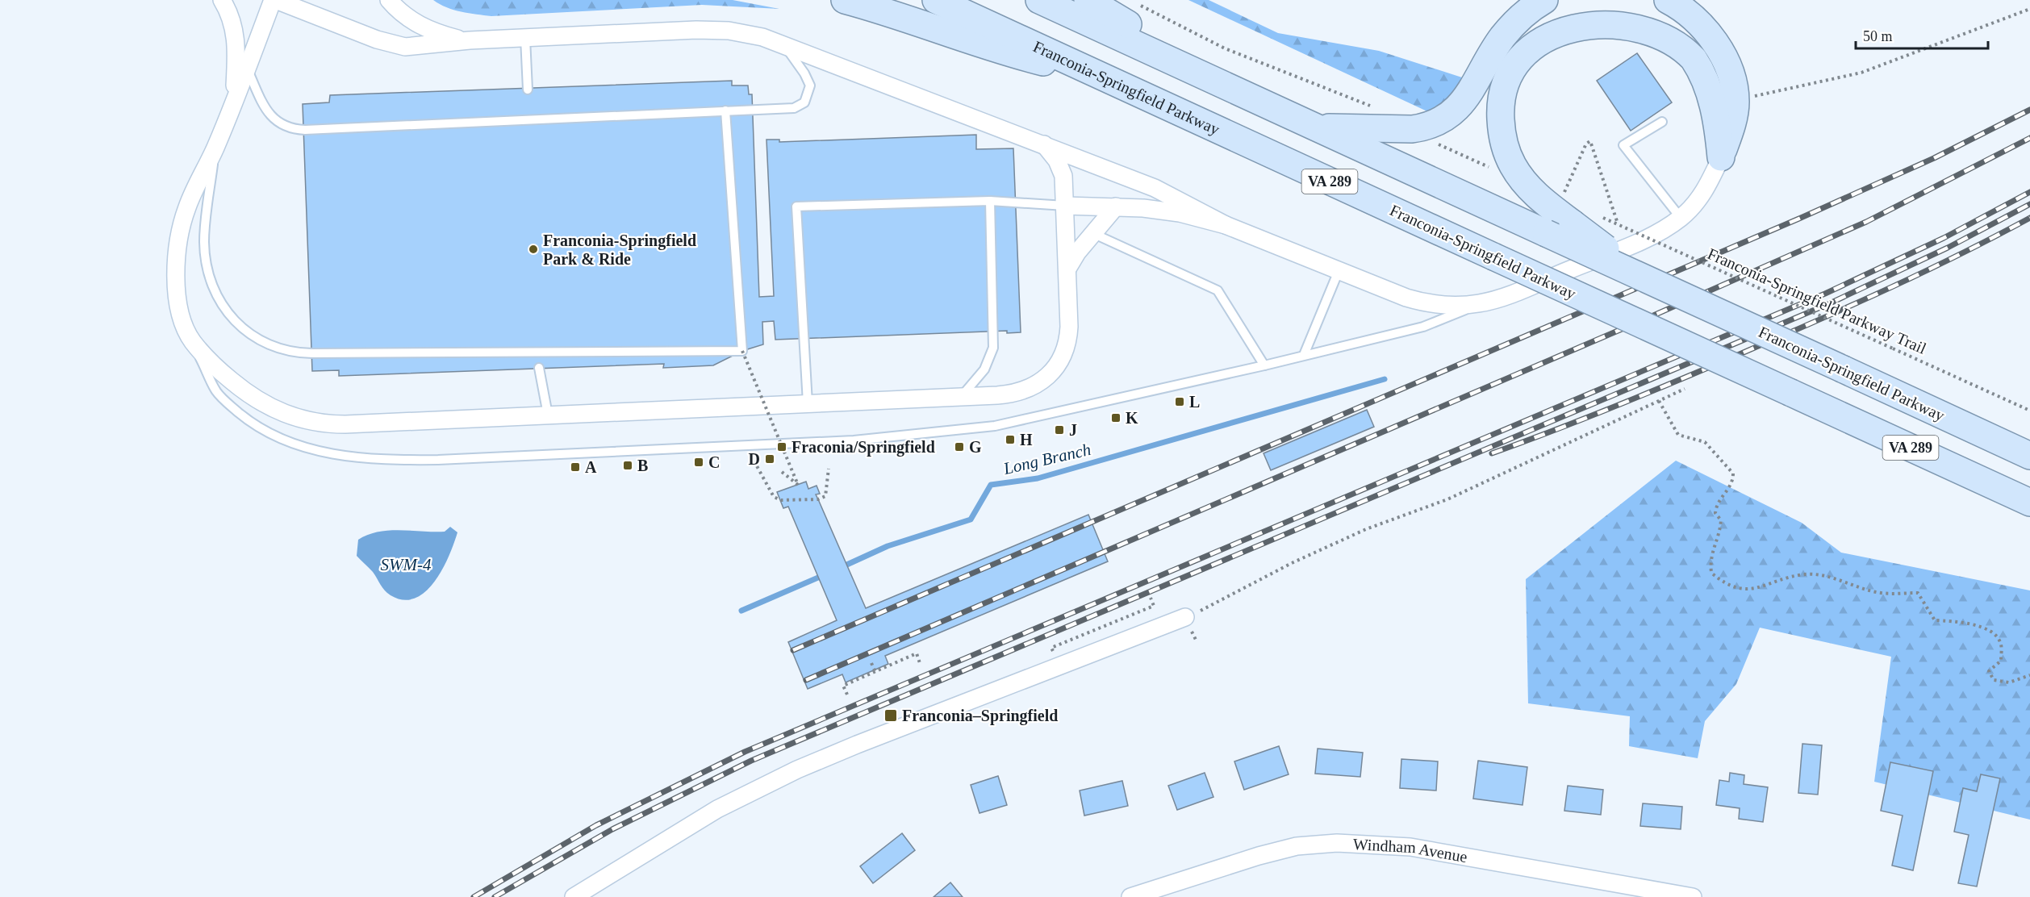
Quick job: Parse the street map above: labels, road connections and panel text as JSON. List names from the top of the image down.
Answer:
{
  "streets": {
    "main road": ["Franconia-Springfield Parkway", "VA 289"],
    "street": ["Windham Avenue"],
    "path": ["Franconia-Springfield Parkway Trail"]
  },
  "water": ["Long Branch", "SWM-4"],
  "places": {
    "other": ["Franconia-Springfield Park & Ride"],
    "transit": [
      "L",
      "K",
      "J",
      "H",
      "Fraconia/Springfield",
      "G",
      "D",
      "C",
      "B",
      "A",
      "Franconia–Springfield"
    ]
  },
  "scale_bar": "50 m"
}
